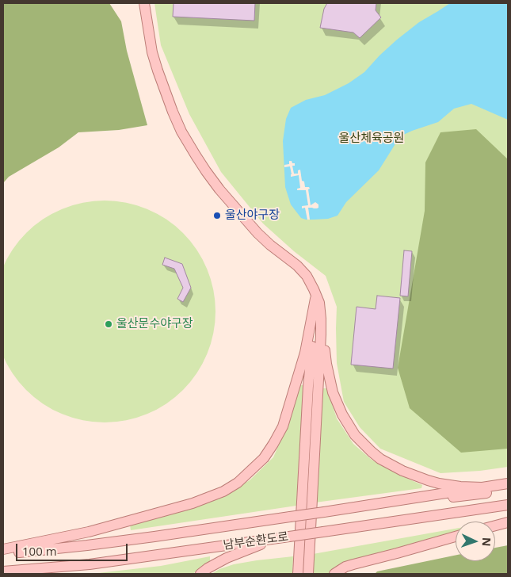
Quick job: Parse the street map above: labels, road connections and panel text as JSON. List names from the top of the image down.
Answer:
{
  "streets": {
    "main road": ["남부순환도로"]
  },
  "parks": ["울산체육공원"],
  "places": ["울산야구장", "울산문수야구장"],
  "scale_bar": "100 m",
  "north": "right"
}
